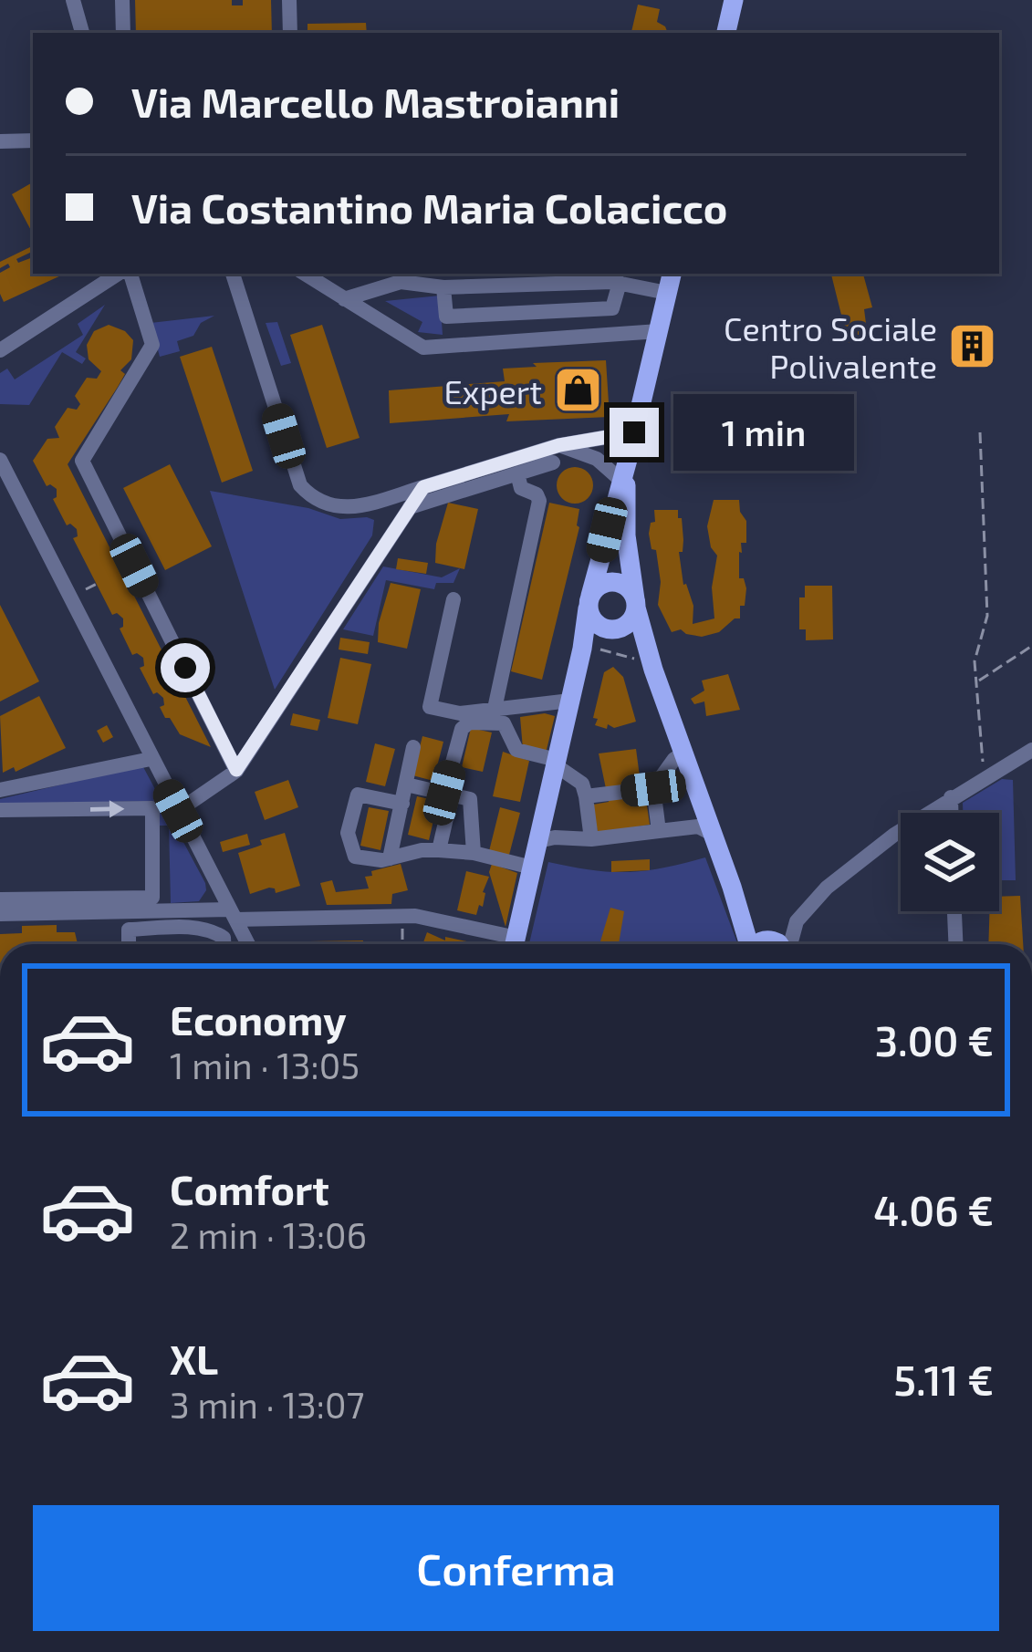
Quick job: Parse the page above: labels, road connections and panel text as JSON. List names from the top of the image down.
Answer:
{
  "places": {
    "building": ["Centro Sociale Polivalente"],
    "shop": ["Expert"]
  },
  "page": {
    "banner": ["Via Marcello Mastroianni", "Via Costantino Maria Colacicco"],
    "bubble": "1 min",
    "list": [
      {
        "name": "Economy",
        "note": "1 min · 13:05",
        "value": "3.00 €"
      },
      {
        "name": "Comfort",
        "note": "2 min · 13:06",
        "value": "4.06 €"
      },
      {
        "name": "XL",
        "note": "3 min · 13:07",
        "value": "5.11 €"
      }
    ],
    "buttons": "Conferma"
  }
}
